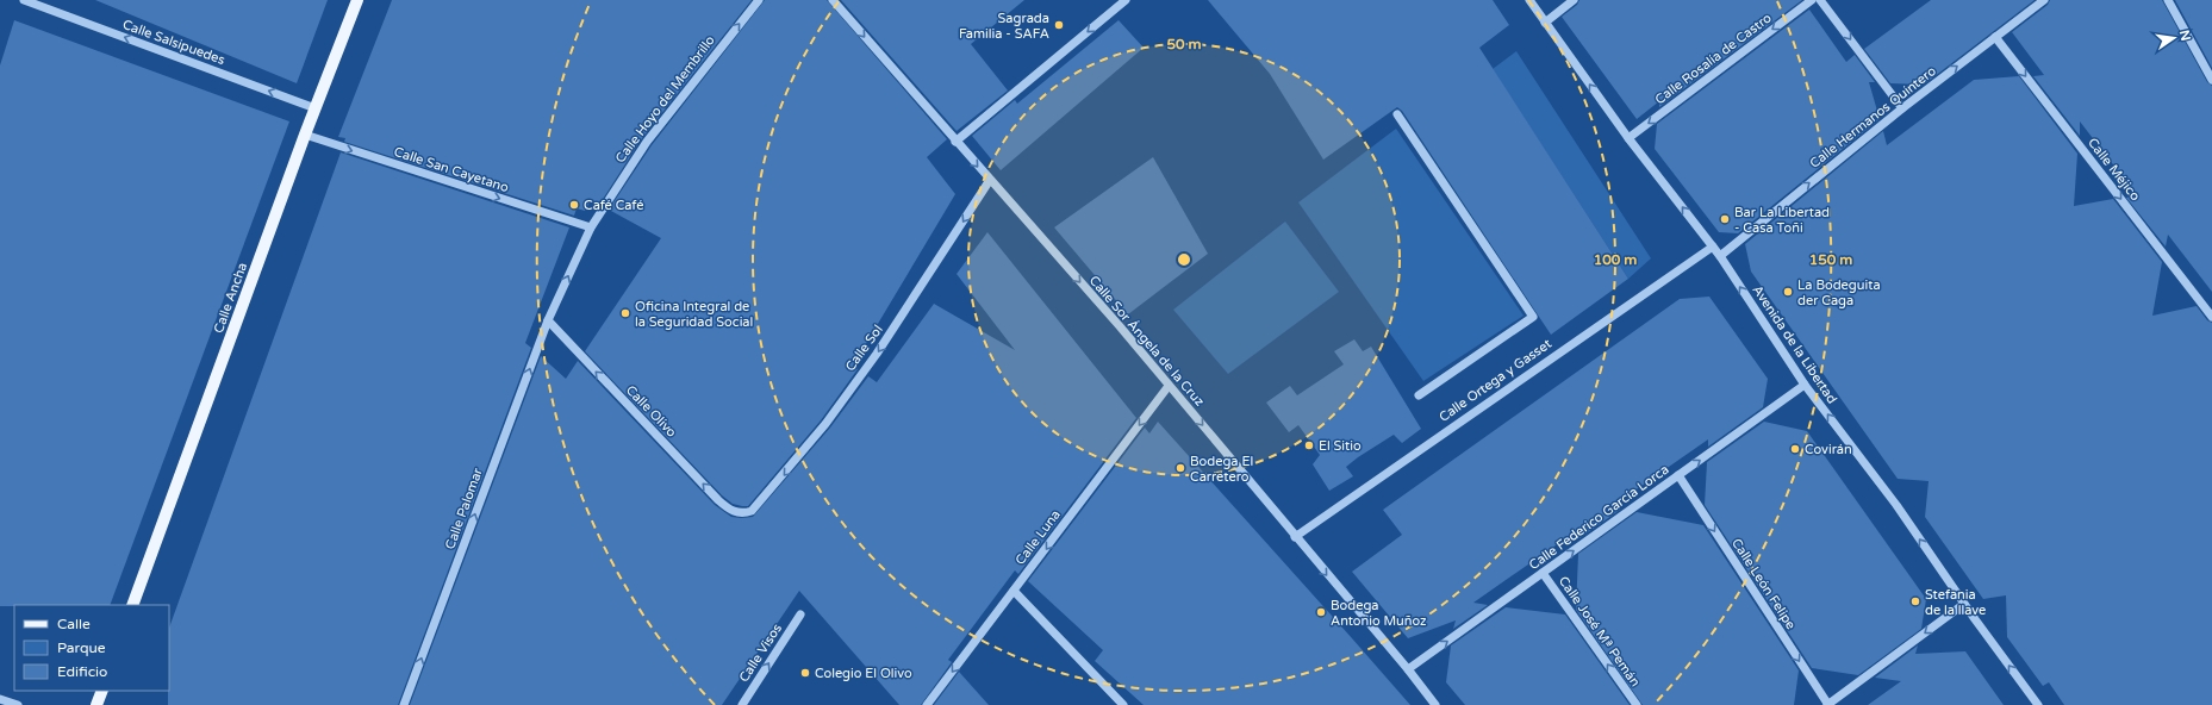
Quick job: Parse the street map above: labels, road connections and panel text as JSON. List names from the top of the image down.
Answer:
{
  "streets": {
    "main road": ["Calle Ancha"],
    "street": [
      "Calle Salsipuedes",
      "Calle Rosalía de Castro",
      "Calle Hoyo del Membrillo",
      "Calle Hermanos Quintero",
      "Calle San Cayetano",
      "Calle Méjico",
      "Calle Sor Ángela de la Cruz",
      "Avenida de la Libertad",
      "Calle Sol",
      "Calle Ortega y Gasset",
      "Calle Olivo",
      "Calle Palomar",
      "Calle Federico García Lorca",
      "Calle Luna",
      "Calle León Felipe",
      "Calle José Mª Pemán",
      "Calle Visos"
    ]
  },
  "crossings": [
    ["Calle Salsipuedes", "Calle Ancha"],
    ["Calle Rosalía de Castro", "Avenida de la Libertad"],
    ["Calle Hoyo del Membrillo", "Calle San Cayetano"],
    ["Calle Hoyo del Membrillo", "Calle Olivo"],
    ["Calle Hoyo del Membrillo", "Calle Palomar"],
    ["Calle Hermanos Quintero", "Calle Méjico"],
    ["Calle Hermanos Quintero", "Avenida de la Libertad"],
    ["Calle San Cayetano", "Calle Ancha"],
    ["Calle Sor Ángela de la Cruz", "Calle Sol"],
    ["Calle Sor Ángela de la Cruz", "Calle Ortega y Gasset"],
    ["Calle Sor Ángela de la Cruz", "Calle Federico García Lorca"],
    ["Calle Sor Ángela de la Cruz", "Calle Luna"],
    ["Avenida de la Libertad", "Calle Ortega y Gasset"],
    ["Avenida de la Libertad", "Calle Federico García Lorca"],
    ["Calle Sol", "Calle Olivo"],
    ["Calle Olivo", "Calle Palomar"],
    ["Calle Federico García Lorca", "Calle León Felipe"],
    ["Calle Federico García Lorca", "Calle José Mª Pemán"]
  ],
  "one_way": [
    "Calle Salsipuedes",
    "Calle Rosalía de Castro",
    "Calle Hoyo del Membrillo",
    "Calle Hermanos Quintero",
    "Calle San Cayetano",
    "Calle Méjico",
    "Calle Sor Ángela de la Cruz",
    "Avenida de la Libertad",
    "Calle Sol",
    "Calle Olivo",
    "Calle Palomar",
    "Calle Federico García Lorca",
    "Calle Luna",
    "Calle León Felipe",
    "Calle José Mª Pemán",
    "Calle Visos"
  ],
  "places": [
    "Sagrada Familia - SAFA",
    "Café Café",
    "Bar La Libertad - Casa Toñi",
    "La Bodeguita der Caga",
    "Oficina Integral de la Seguridad Social",
    "El Sitio",
    "Covirán",
    "Bodega El Carretero",
    "Stefania de la llave",
    "Bodega Antonio Muñoz",
    "Colegio El Olivo"
  ],
  "legend": ["Calle", "Parque", "Edificio"],
  "north": "right",
  "rings": ["50 m", "100 m", "150 m"]
}
